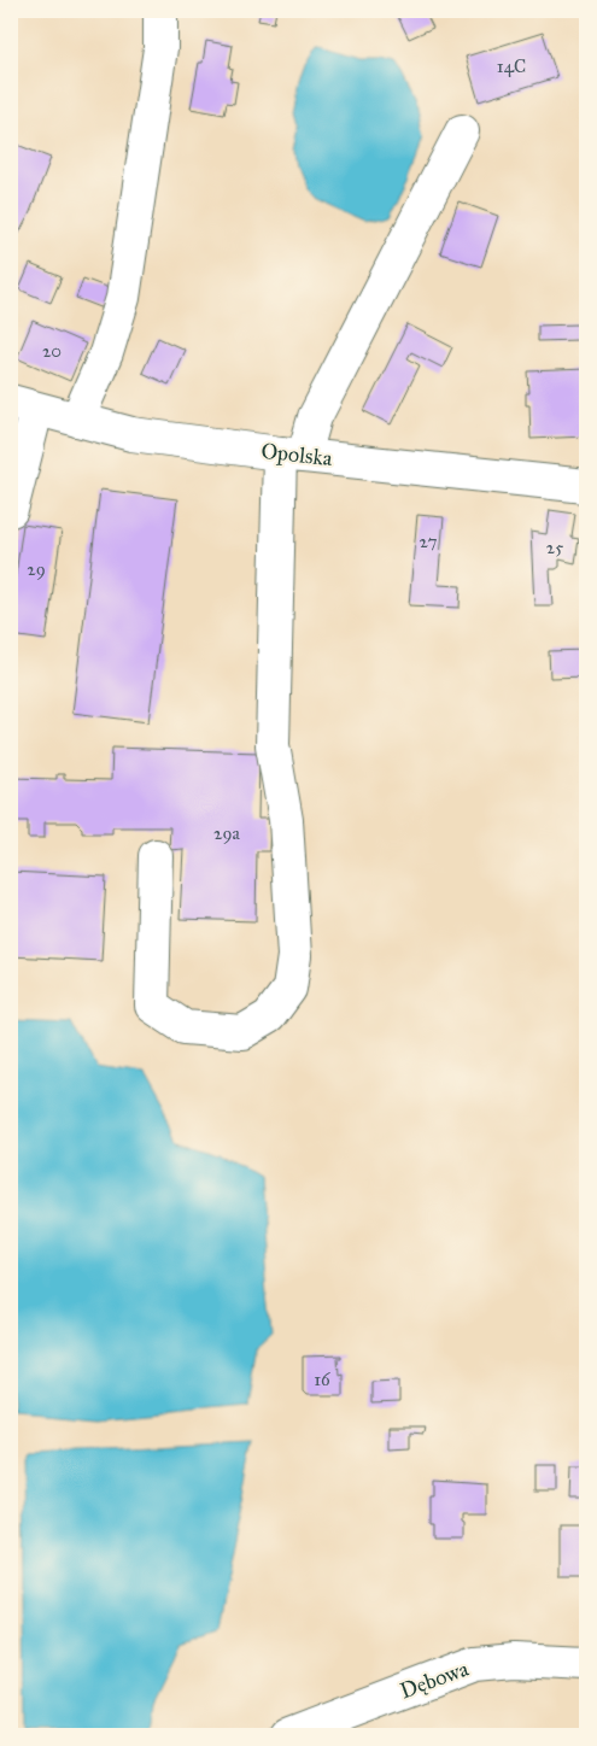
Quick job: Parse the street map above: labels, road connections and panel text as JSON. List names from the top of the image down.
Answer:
{
  "streets": {
    "street": ["Opolska", "Dębowa"]
  },
  "house_numbers": [
    "14C",
    "20",
    "27",
    "25",
    "29",
    "29a",
    "16"
  ]
}
